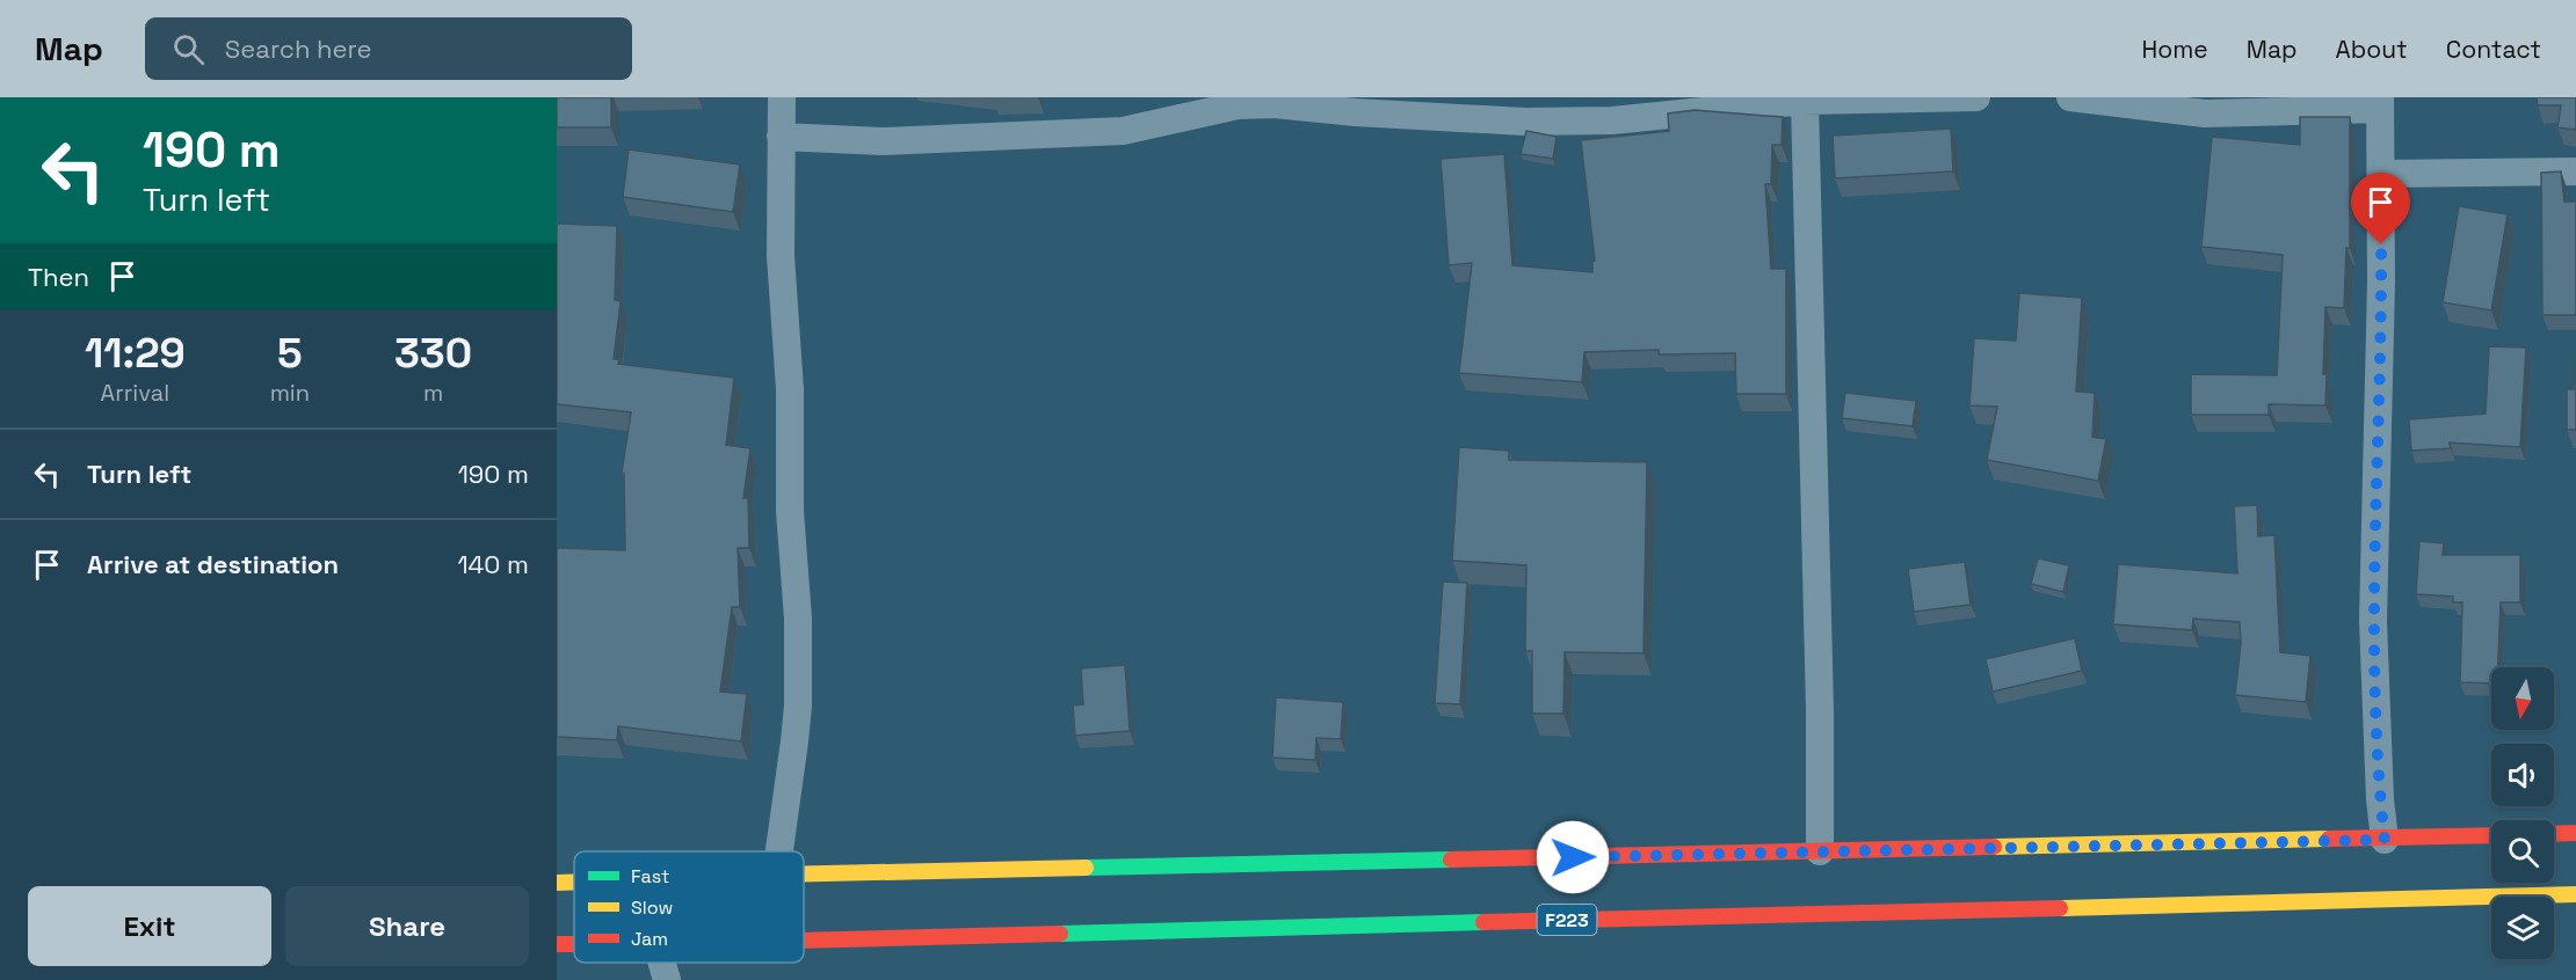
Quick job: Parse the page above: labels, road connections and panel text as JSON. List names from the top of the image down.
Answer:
{
  "streets": {
    "main road": ["F223"]
  },
  "legend": ["Fast", "Slow", "Jam"],
  "north": "bottom",
  "page": {
    "header": "Map",
    "search": "Search here",
    "nav": [
      "Home",
      "Map",
      "About",
      "Contact"
    ],
    "turn": ["190 m", "Turn left"],
    "then": "Then",
    "eta": [
      "11:29",
      "Arrival",
      "5",
      "min",
      "330",
      "m"
    ],
    "list": [
      {
        "name": "Turn left",
        "value": "190 m"
      },
      {
        "name": "Arrive at destination",
        "value": "140 m"
      }
    ],
    "buttons": ["Exit", "Share"]
  }
}
